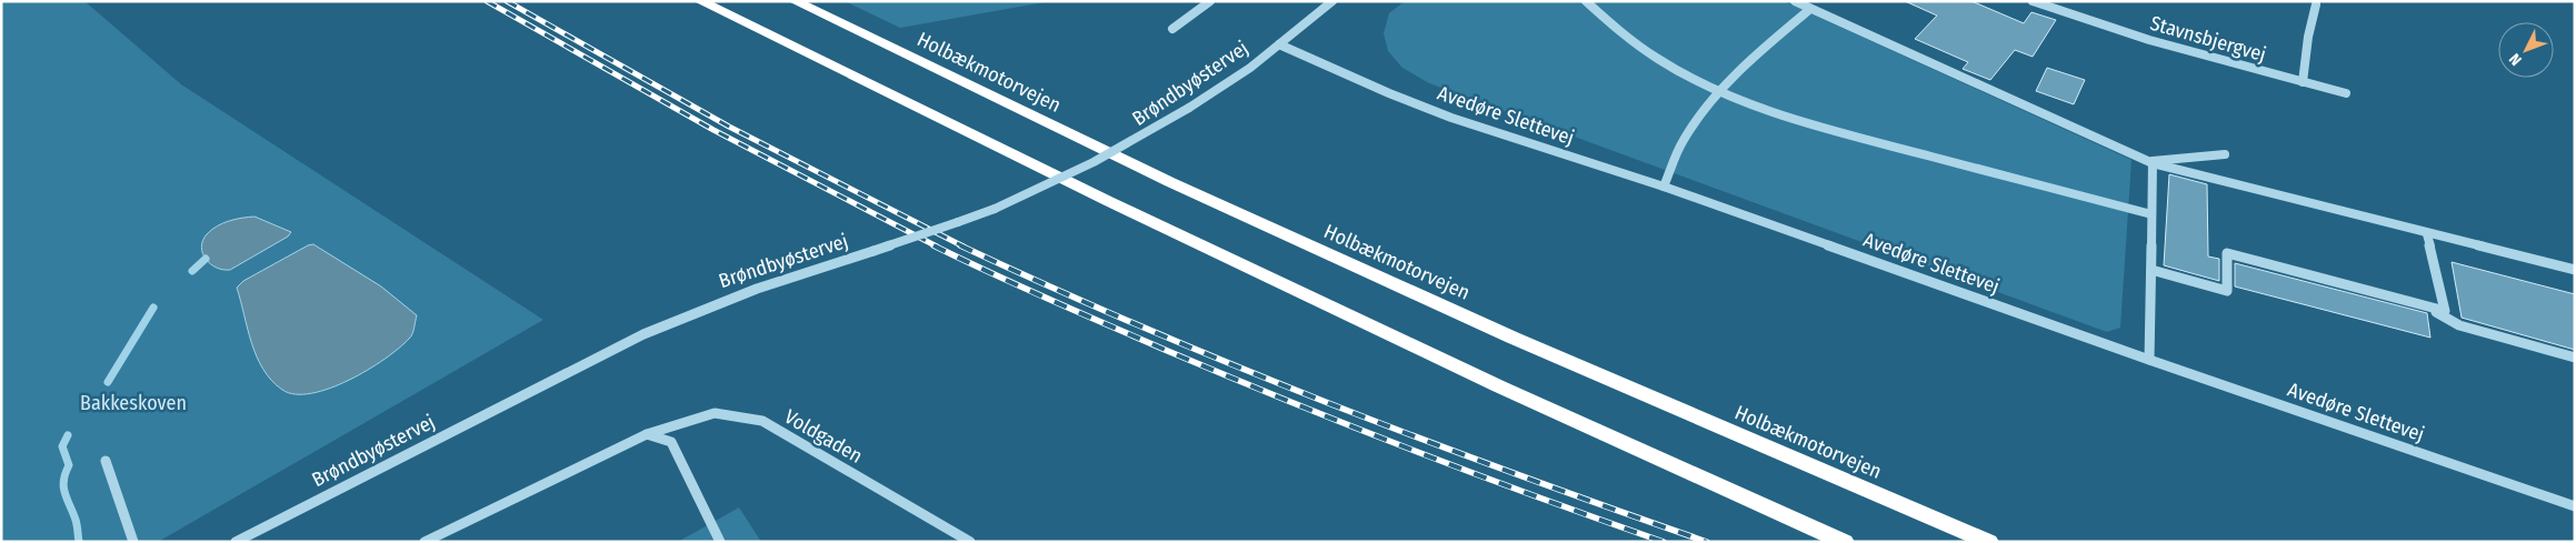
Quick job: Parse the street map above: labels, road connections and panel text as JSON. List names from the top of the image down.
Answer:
{
  "streets": {
    "highway": ["Holbækmotorvejen"],
    "street": [
      "Stavnsbjergvej",
      "Brøndbyøstervej",
      "Avedøre Slettevej",
      "Voldgaden"
    ]
  },
  "crossings": [
    ["Brøndbyøstervej", "Avedøre Slettevej"]
  ],
  "parks": ["Bakkeskoven"],
  "north": "bottom left"
}
